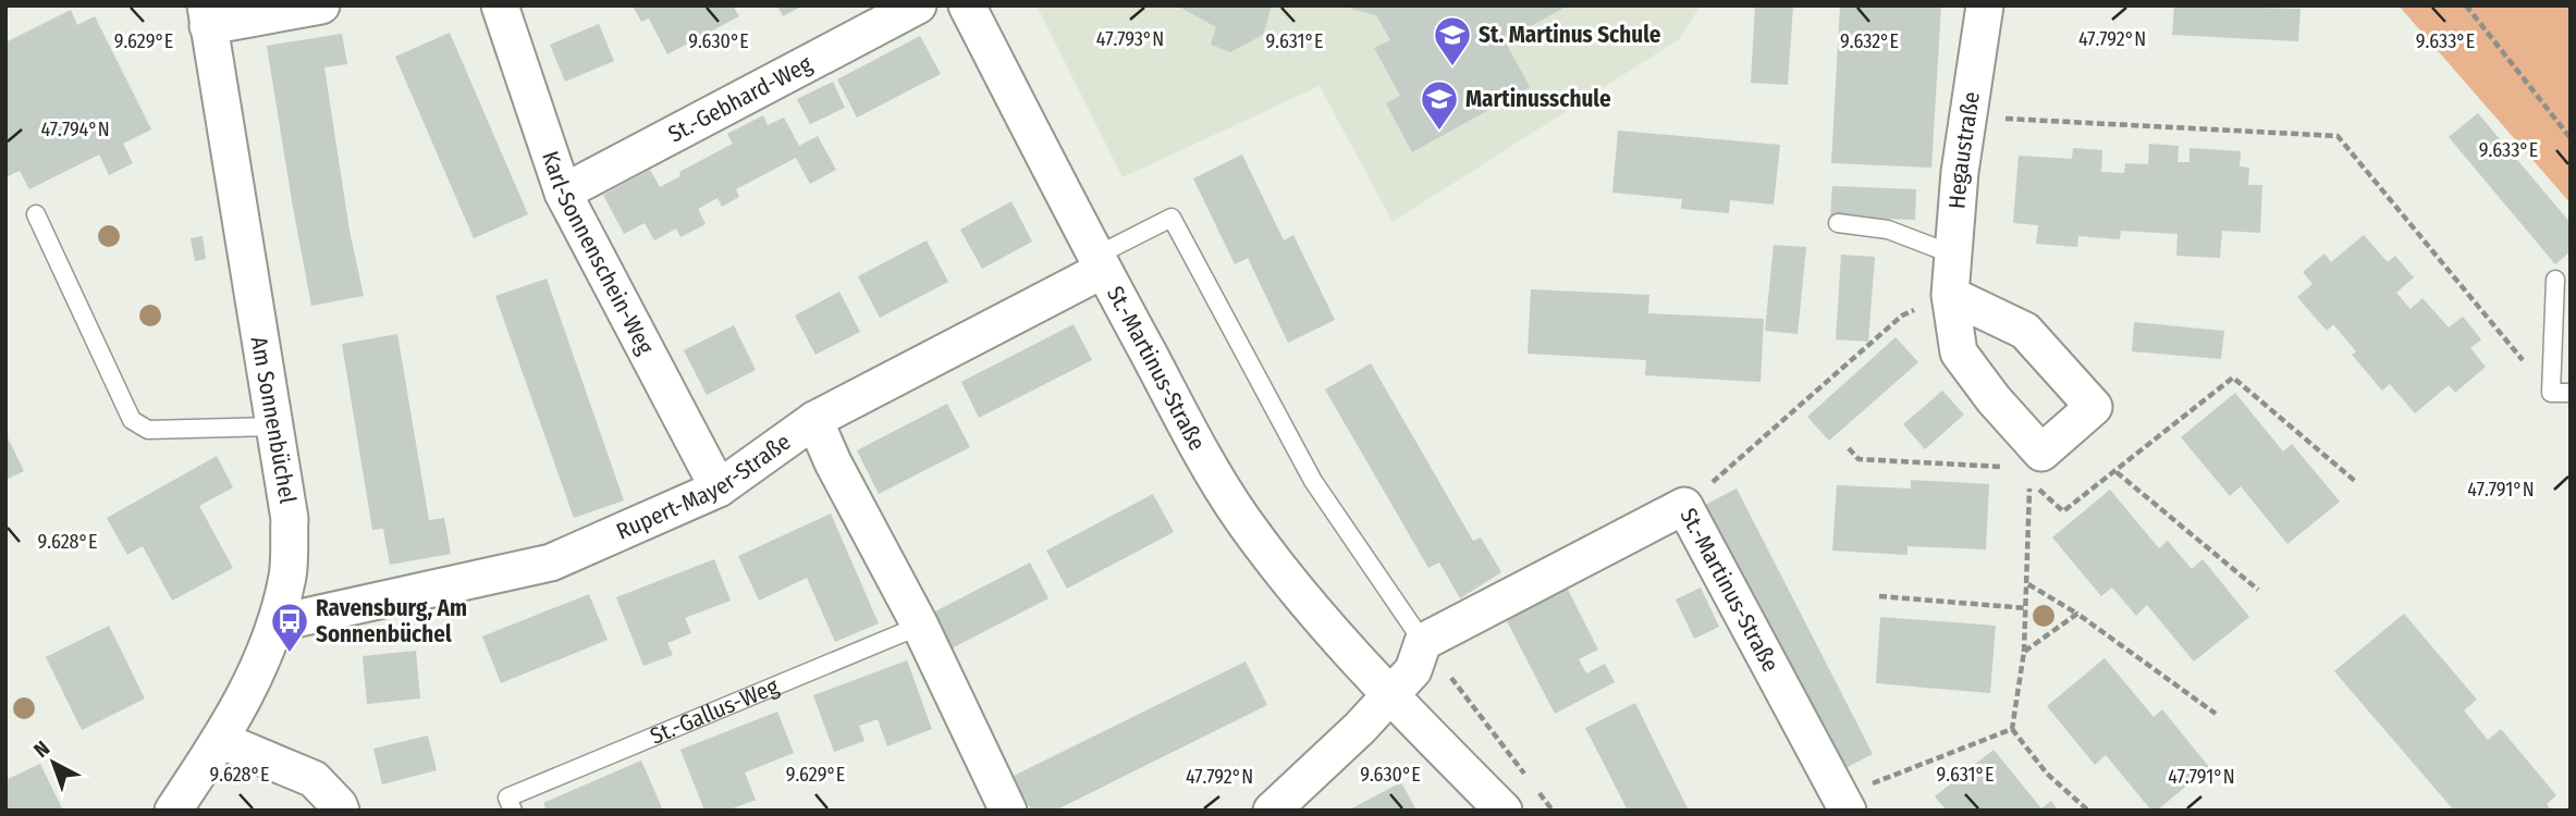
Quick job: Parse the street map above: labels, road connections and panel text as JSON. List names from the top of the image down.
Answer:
{
  "streets": {
    "street": [
      "St.-Gebhard-Weg",
      "Hegaustraße",
      "Karl-Sonnenschein-Weg",
      "St.-Martinus-Straße",
      "Am Sonnenbüchel",
      "Rupert-Mayer-Straße"
    ],
    "lane": ["St.-Gallus-Weg"]
  },
  "crossings": [
    ["St.-Gebhard-Weg", "Karl-Sonnenschein-Weg"],
    ["Karl-Sonnenschein-Weg", "Rupert-Mayer-Straße"],
    ["St.-Martinus-Straße", "Rupert-Mayer-Straße"],
    ["Am Sonnenbüchel", "Rupert-Mayer-Straße"]
  ],
  "places": {
    "school or university": ["St. Martinus Schule", "Martinusschule"],
    "bus stop": ["Ravensburg, Am Sonnenbüchel"]
  },
  "north": "top left",
  "coordinates": [
    "47.793°N",
    "47.792°N",
    "9.629°E",
    "9.630°E",
    "9.631°E",
    "9.632°E",
    "9.633°E",
    "47.794°N",
    "47.791°N",
    "9.628°E"
  ]
}
